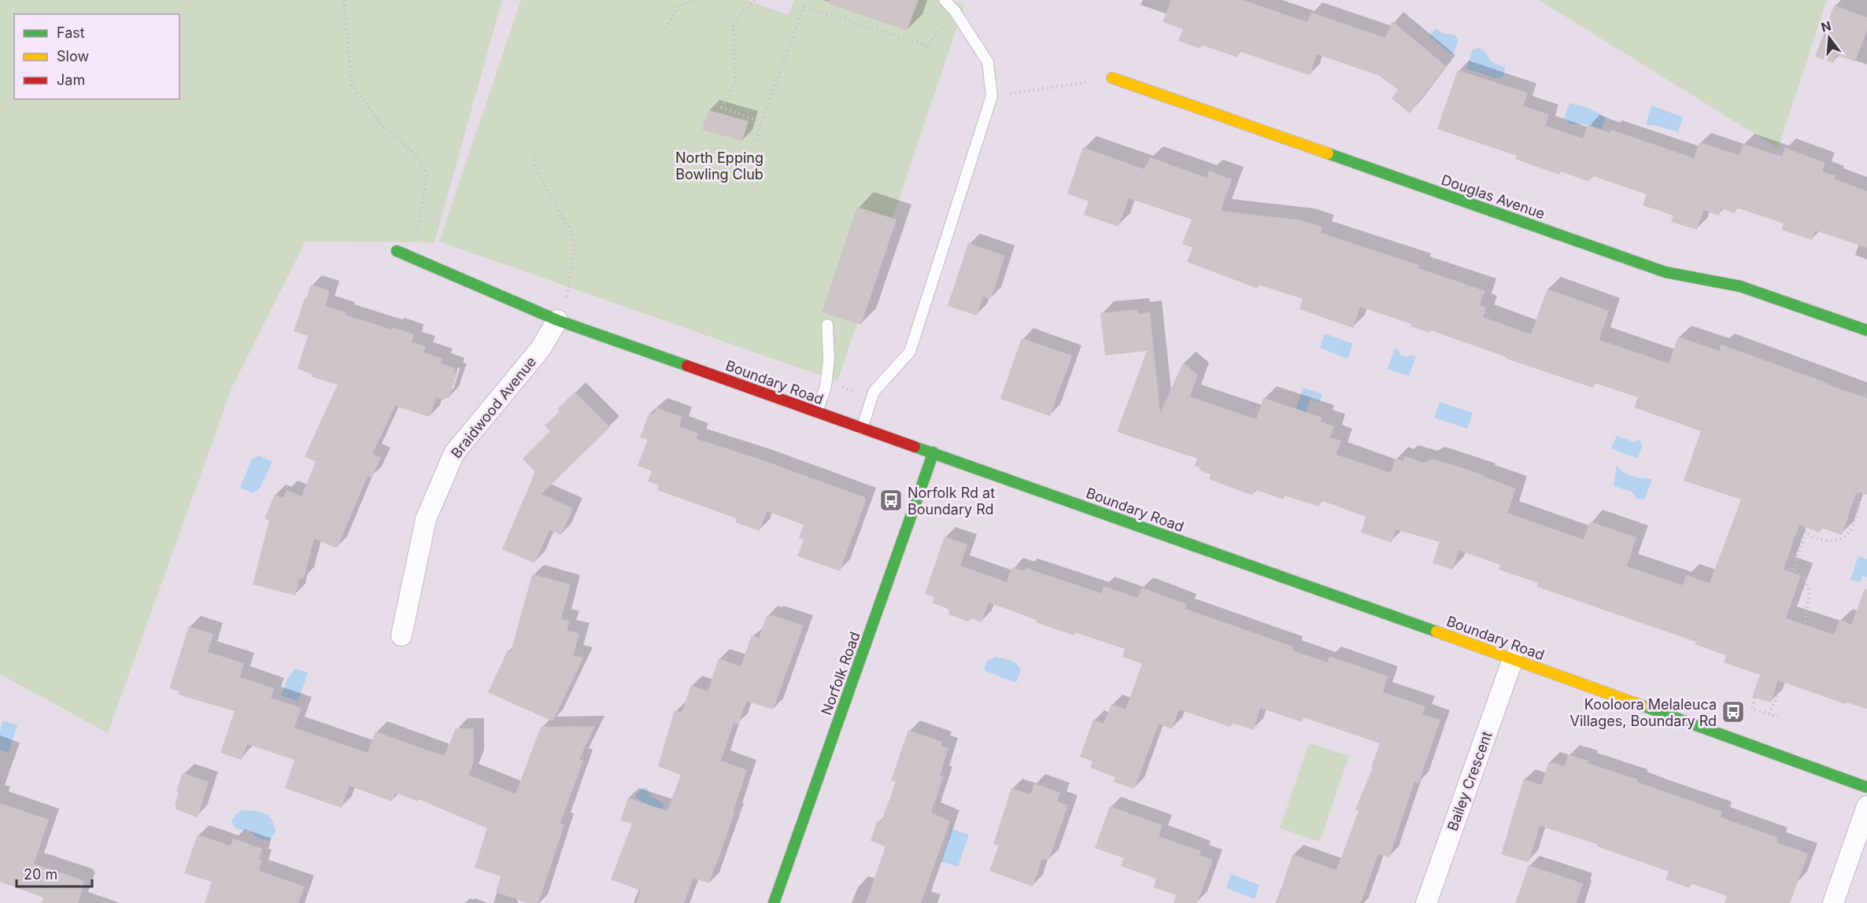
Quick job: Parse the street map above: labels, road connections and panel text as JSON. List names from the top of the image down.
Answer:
{
  "streets": {
    "street": [
      "Douglas Avenue",
      "Boundary Road",
      "Braidwood Avenue",
      "Norfolk Road",
      "Bailey Crescent"
    ]
  },
  "crossings": [
    ["Boundary Road", "Braidwood Avenue"],
    ["Boundary Road", "Norfolk Road"],
    ["Boundary Road", "Bailey Crescent"]
  ],
  "parks": ["North Epping Bowling Club"],
  "places": {
    "bus stop": ["Norfolk Rd at Boundary Rd", "Kooloora Melaleuca Villages, Boundary Rd"]
  },
  "legend": ["Fast", "Slow", "Jam"],
  "scale_bar": "20 m",
  "north": "top"
}
